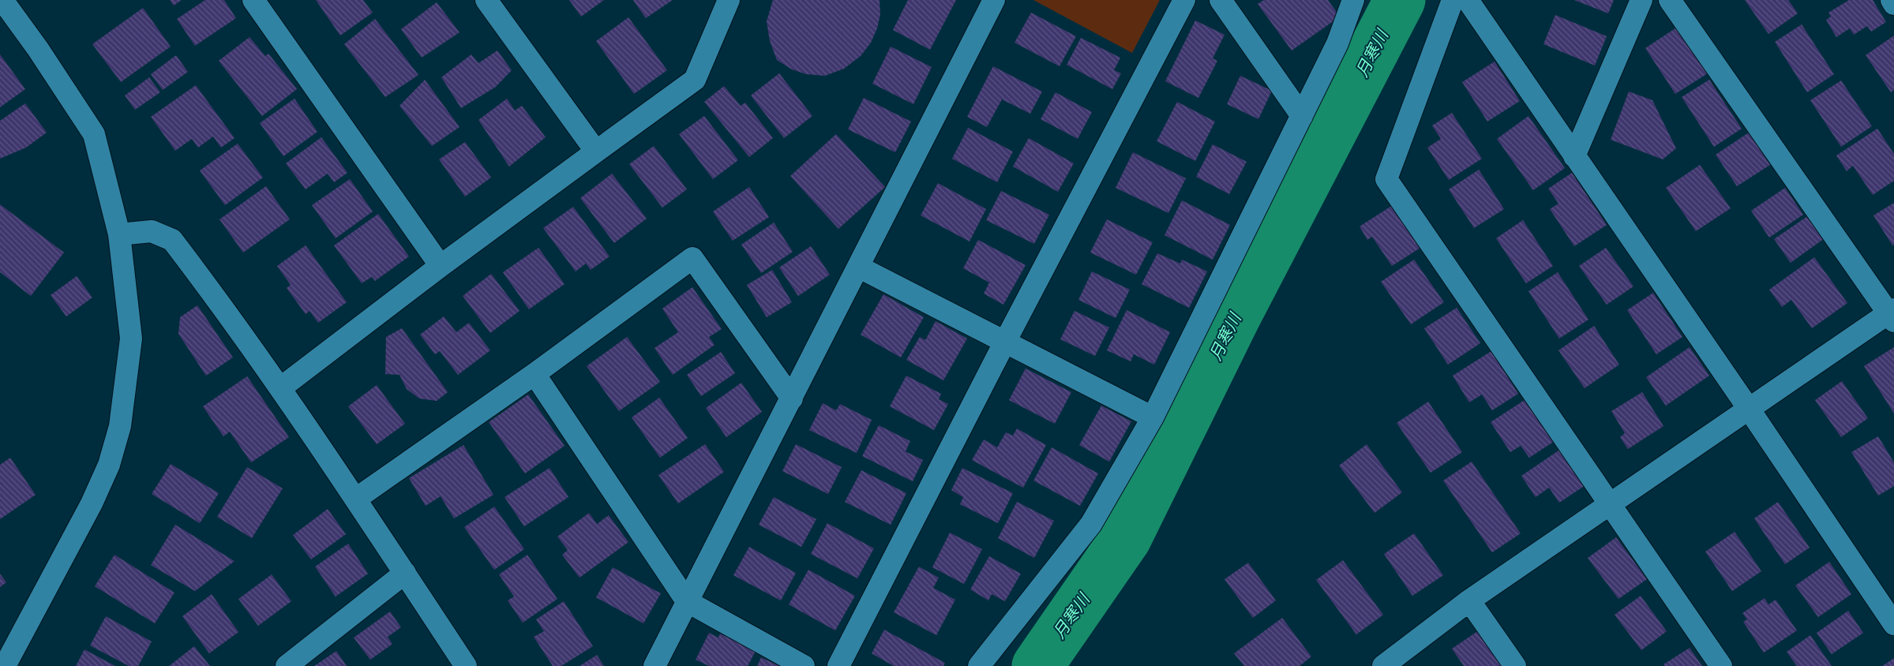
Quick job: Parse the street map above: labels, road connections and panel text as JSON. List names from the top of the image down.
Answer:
{
  "water": ["月寒川"]
}
